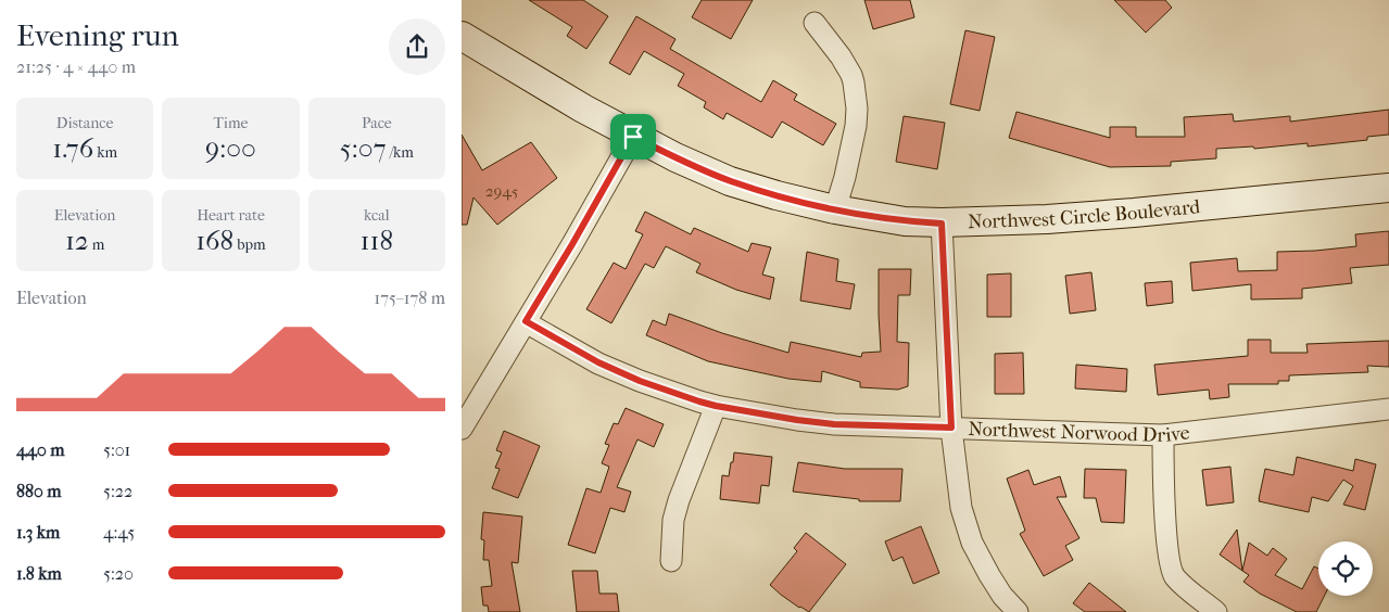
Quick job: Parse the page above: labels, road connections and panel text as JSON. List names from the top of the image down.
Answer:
{
  "streets": {
    "main road": ["Northwest Circle Boulevard"],
    "street": ["Northwest Norwood Drive"]
  },
  "house_numbers": ["2945"],
  "page": {
    "heading": ["Evening run", "21:25 · 4 × 440 m"],
    "stats": [
      ["Distance", "1.76 km"],
      ["Time", "9:00"],
      ["Pace", "5:07 /km"],
      ["Elevation", "12 m"],
      ["Heart rate", "168 bpm"],
      ["kcal", "118"]
    ],
    "chart": ["Elevation", "175–178 m"],
    "list": [
      {
        "name": "440 m",
        "note": "5:01"
      },
      {
        "name": "880 m",
        "note": "5:22"
      },
      {
        "name": "1.3 km",
        "note": "4:45"
      },
      {
        "name": "1.8 km",
        "note": "5:20"
      }
    ]
  }
}
